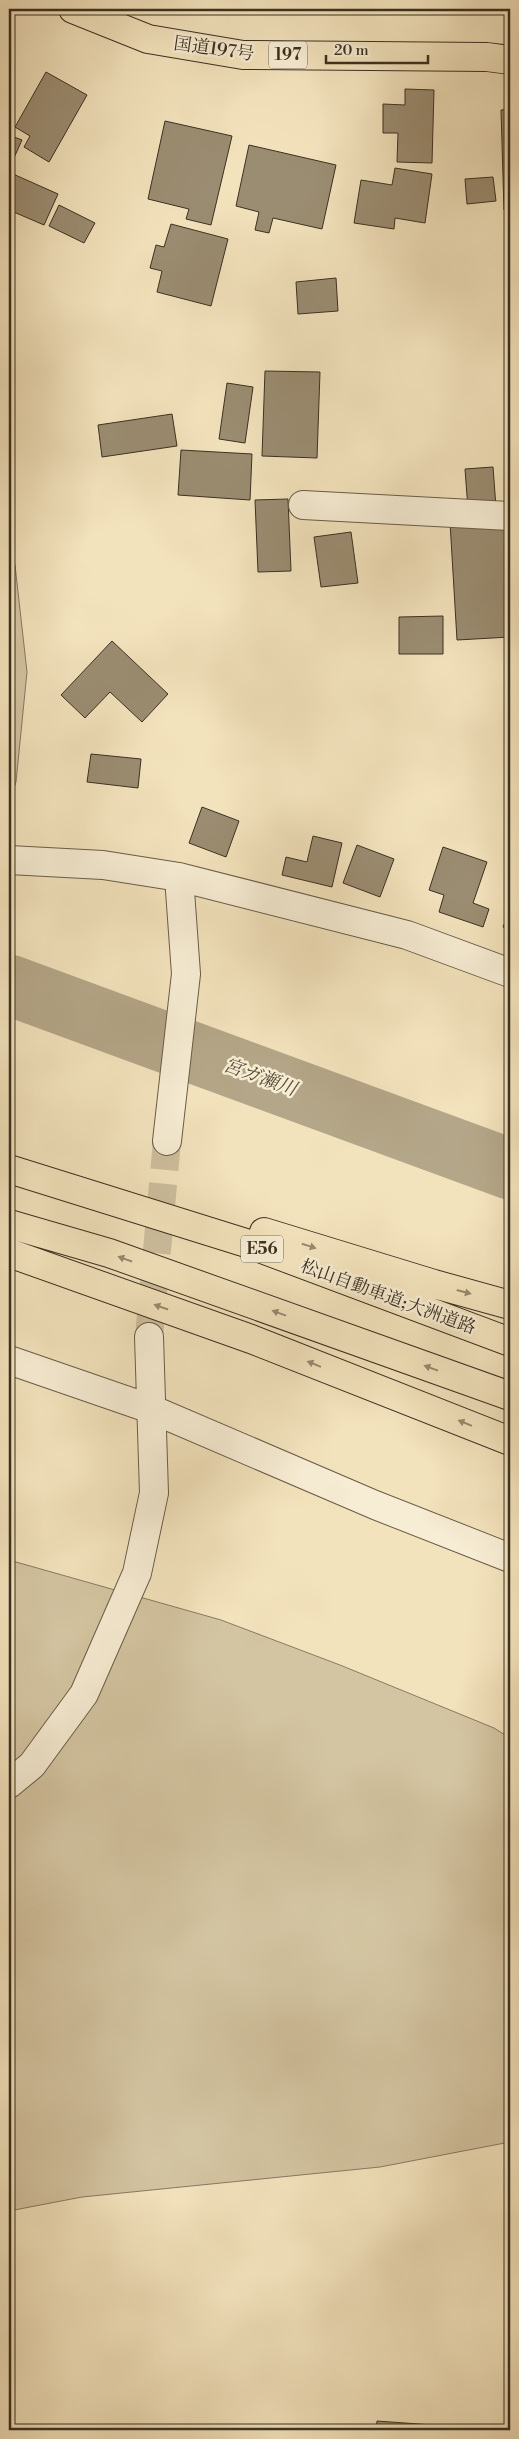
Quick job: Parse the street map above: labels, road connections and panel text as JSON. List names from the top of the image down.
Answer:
{
  "streets": {
    "highway": [
      "国道197号",
      "197",
      "E56",
      "松山自動車道;大洲道路"
    ]
  },
  "water": ["宮ガ瀬川"],
  "scale_bar": "20 m"
}
